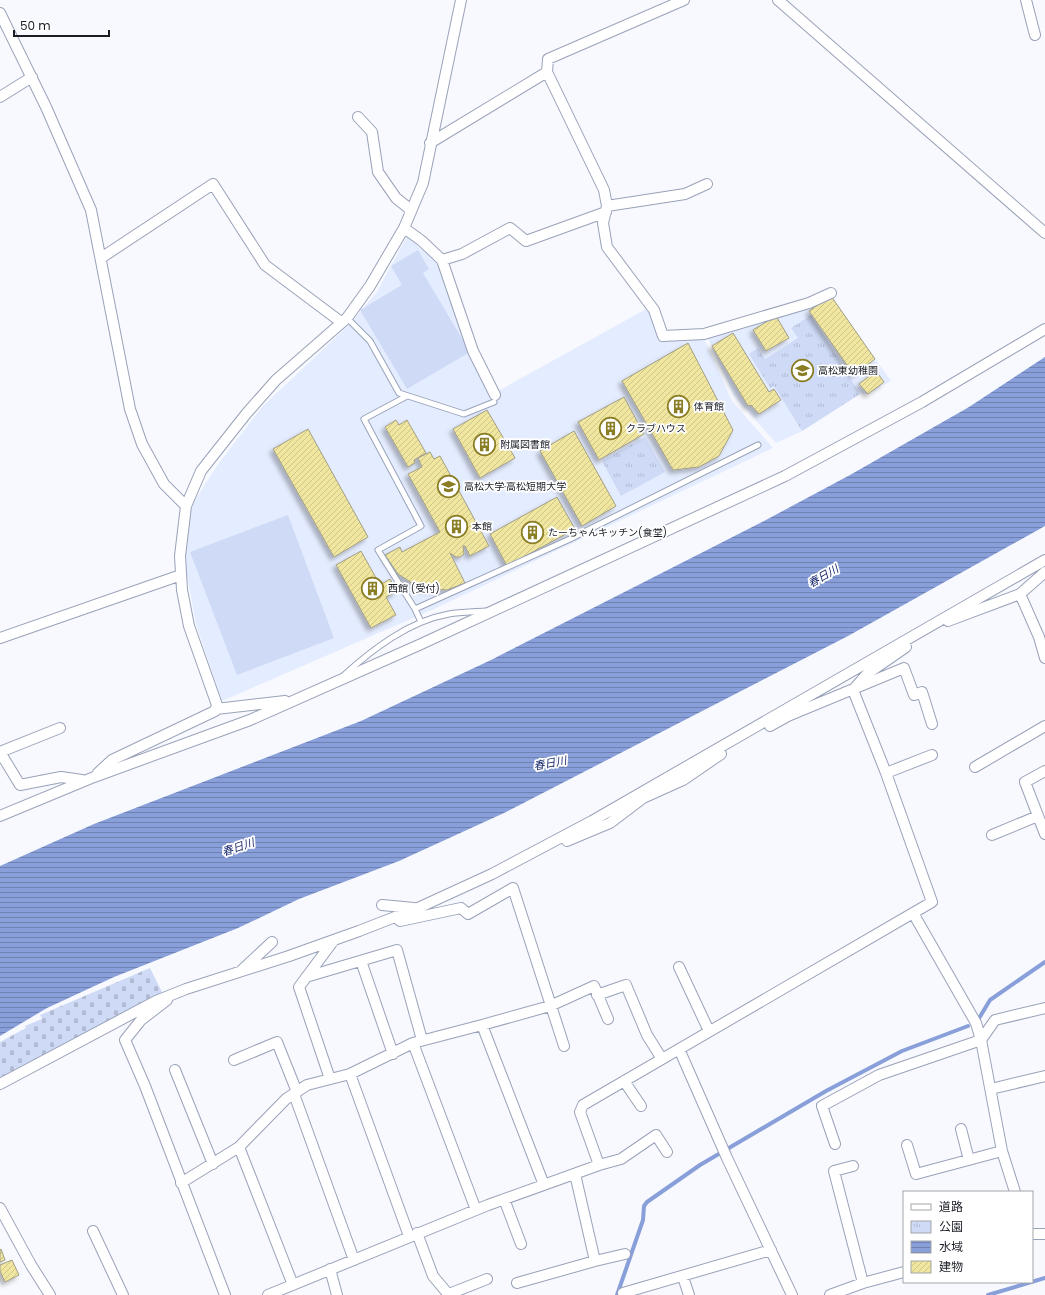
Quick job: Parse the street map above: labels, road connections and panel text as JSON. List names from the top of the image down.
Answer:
{
  "water": ["春日川"],
  "places": {
    "school or university": ["高松東幼稚園", "高松大学·高松短期大学"],
    "building": [
      "体育館",
      "クラブハウス",
      "附属図書館",
      "本館",
      "たーちゃんキッチン(食堂)",
      "西館 (受付)"
    ]
  },
  "legend": [
    "道路",
    "公園",
    "水域",
    "建物"
  ],
  "scale_bar": "50 m"
}
